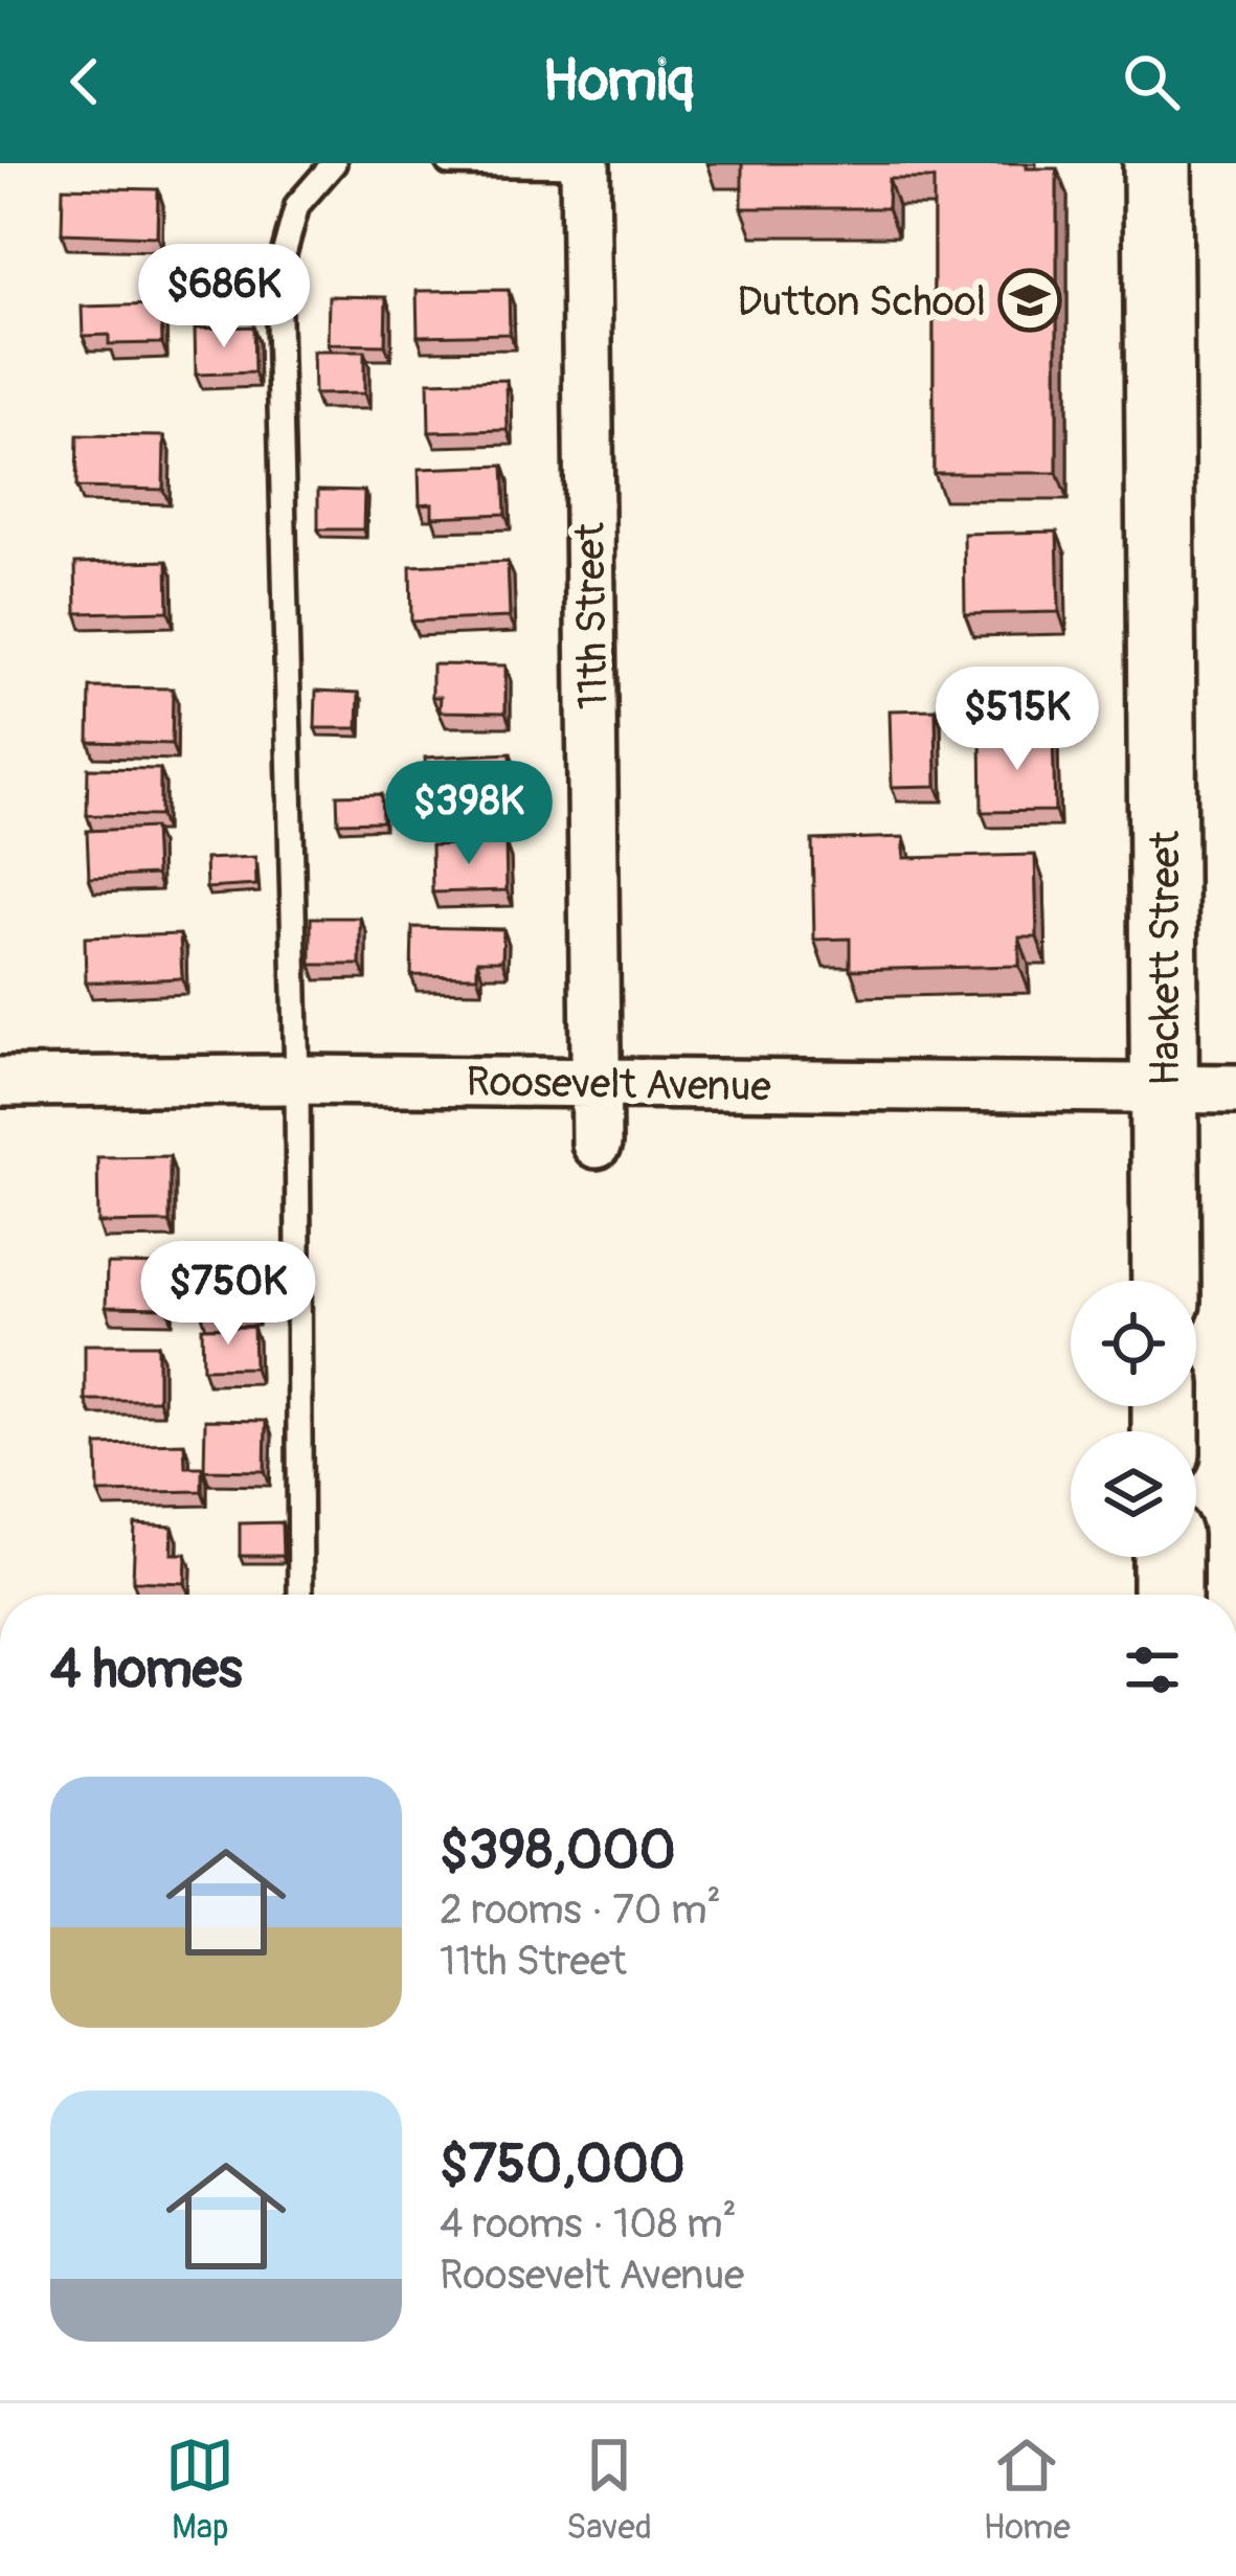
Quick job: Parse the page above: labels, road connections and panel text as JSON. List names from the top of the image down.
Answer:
{
  "streets": {
    "street": ["11th Street", "Hackett Street", "Roosevelt Avenue"]
  },
  "crossings": [
    ["11th Street", "Roosevelt Avenue"],
    ["Hackett Street", "Roosevelt Avenue"]
  ],
  "places": {
    "school or university": ["Dutton School"]
  },
  "page": {
    "header": "Homiq",
    "price": [
      "$686K",
      "$515K",
      "$398K",
      "$750K"
    ],
    "heading": "4 homes",
    "list": [
      {
        "name": "$398,000",
        "note": "2 rooms · 70 m² · 11th Street"
      },
      {
        "name": "$750,000",
        "note": "4 rooms · 108 m² · Roosevelt Avenue"
      }
    ],
    "tabs": ["Map", "Saved", "Home"]
  }
}
